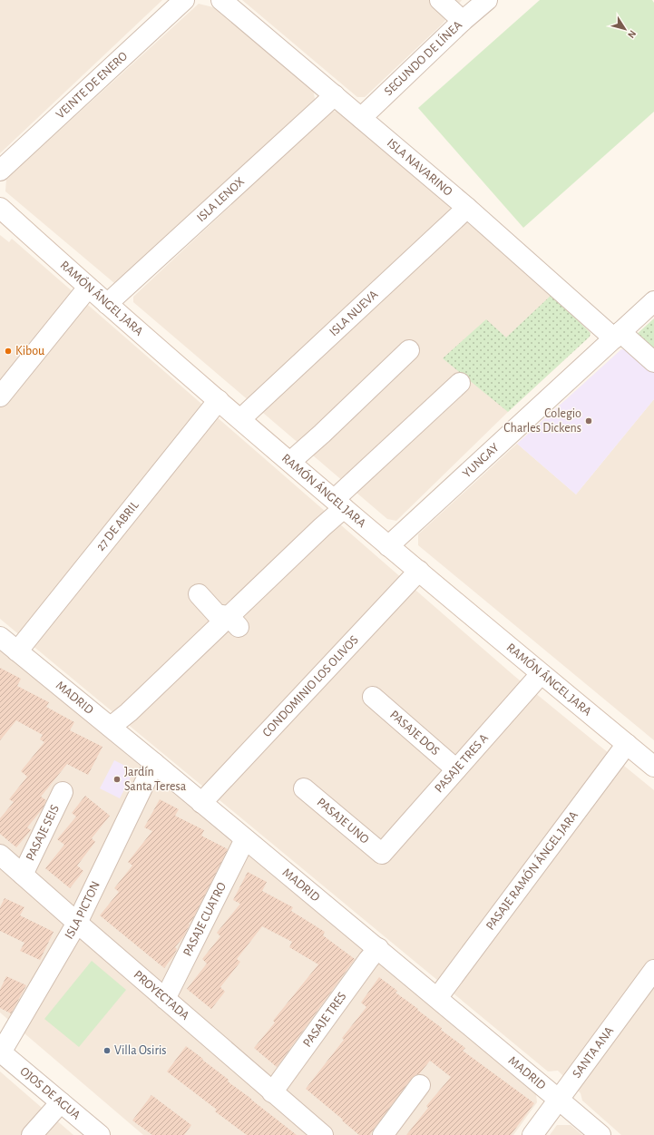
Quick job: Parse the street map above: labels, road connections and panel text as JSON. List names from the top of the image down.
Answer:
{
  "streets": {
    "street": [
      "SEGUNDO DE LÍNEA",
      "VEINTE DE ENERO",
      "ISLA NAVARINO",
      "ISLA LENOX",
      "RAMÓN ÁNGEL JARA",
      "ISLA NUEVA",
      "YUNGAY",
      "27 DE ABRIL",
      "CONDOMINIO LOS OLIVOS",
      "MADRID",
      "PASAJE DOS",
      "PASAJE TRES A",
      "PASAJE UNO",
      "PASAJE SEIS",
      "PASAJE RAMÓN ÁNGEL JARA",
      "ISLA PICTON",
      "PASAJE CUATRO",
      "PROYECTADA",
      "PASAJE TRES",
      "SANTA ANA",
      "OJOS DE AGUA"
    ]
  },
  "crossings": [
    ["SEGUNDO DE LÍNEA", "ISLA NAVARINO"],
    ["ISLA NAVARINO", "ISLA LENOX"],
    ["ISLA NAVARINO", "ISLA NUEVA"],
    ["ISLA NAVARINO", "YUNGAY"],
    ["ISLA LENOX", "RAMÓN ÁNGEL JARA"],
    ["RAMÓN ÁNGEL JARA", "ISLA NUEVA"],
    ["RAMÓN ÁNGEL JARA", "YUNGAY"],
    ["RAMÓN ÁNGEL JARA", "27 DE ABRIL"],
    ["RAMÓN ÁNGEL JARA", "CONDOMINIO LOS OLIVOS"],
    ["RAMÓN ÁNGEL JARA", "PASAJE TRES A"],
    ["RAMÓN ÁNGEL JARA", "PASAJE RAMÓN ÁNGEL JARA"],
    ["27 DE ABRIL", "MADRID"],
    ["CONDOMINIO LOS OLIVOS", "MADRID"],
    ["MADRID", "PASAJE RAMÓN ÁNGEL JARA"],
    ["MADRID", "ISLA PICTON"],
    ["MADRID", "PASAJE CUATRO"],
    ["MADRID", "PASAJE TRES"],
    ["MADRID", "SANTA ANA"],
    ["PASAJE DOS", "PASAJE TRES A"],
    ["PASAJE TRES A", "PASAJE UNO"],
    ["PASAJE SEIS", "PROYECTADA"],
    ["ISLA PICTON", "PROYECTADA"],
    ["ISLA PICTON", "OJOS DE AGUA"],
    ["PASAJE CUATRO", "PROYECTADA"],
    ["PROYECTADA", "PASAJE TRES"]
  ],
  "places": [
    "Kibou",
    "Colegio Charles Dickens",
    "Jardín Santa Teresa",
    "Villa Osiris"
  ],
  "north": "bottom right"
}
